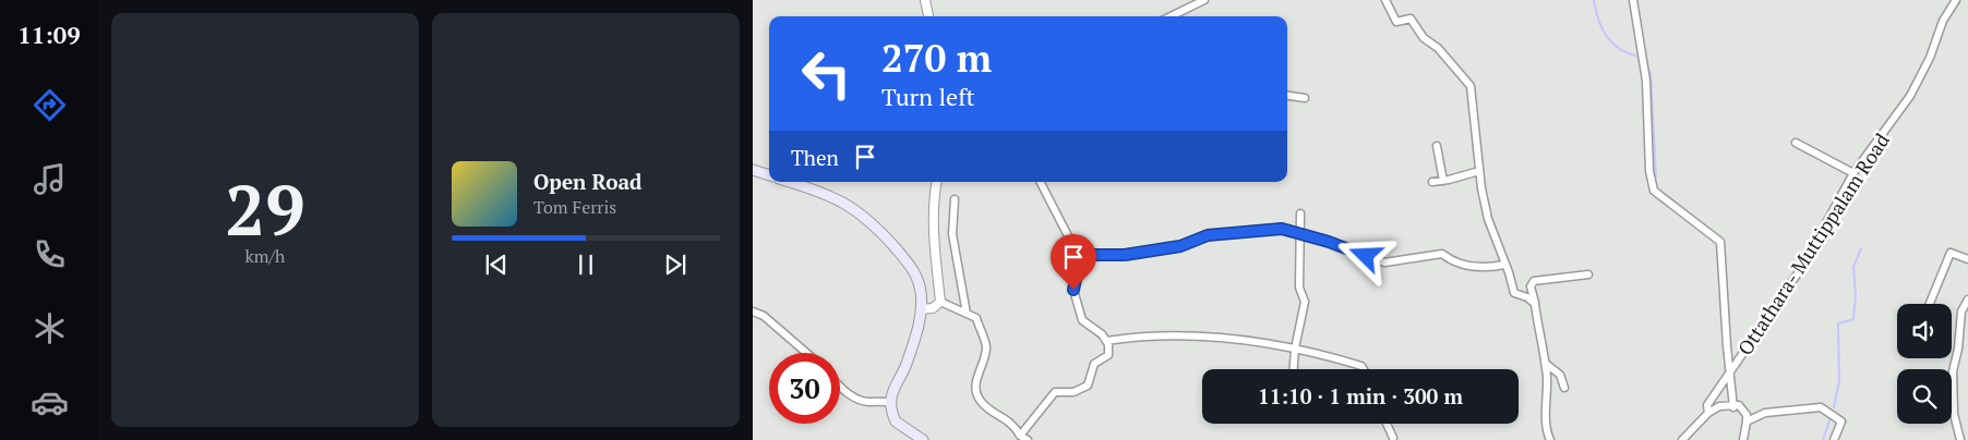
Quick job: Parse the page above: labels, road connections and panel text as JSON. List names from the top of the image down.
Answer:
{
  "streets": {
    "street": ["Ottathara- Muttippalam Road"]
  },
  "page": {
    "tabs": "11:09",
    "tile": ["29", "km/h"],
    "turn": ["270 m", "Turn left"],
    "then": "Then",
    "song": ["Open Road", "Tom Ferris"],
    "limit": "30",
    "trip": "11:10 · 1 min · 300 m"
  }
}
